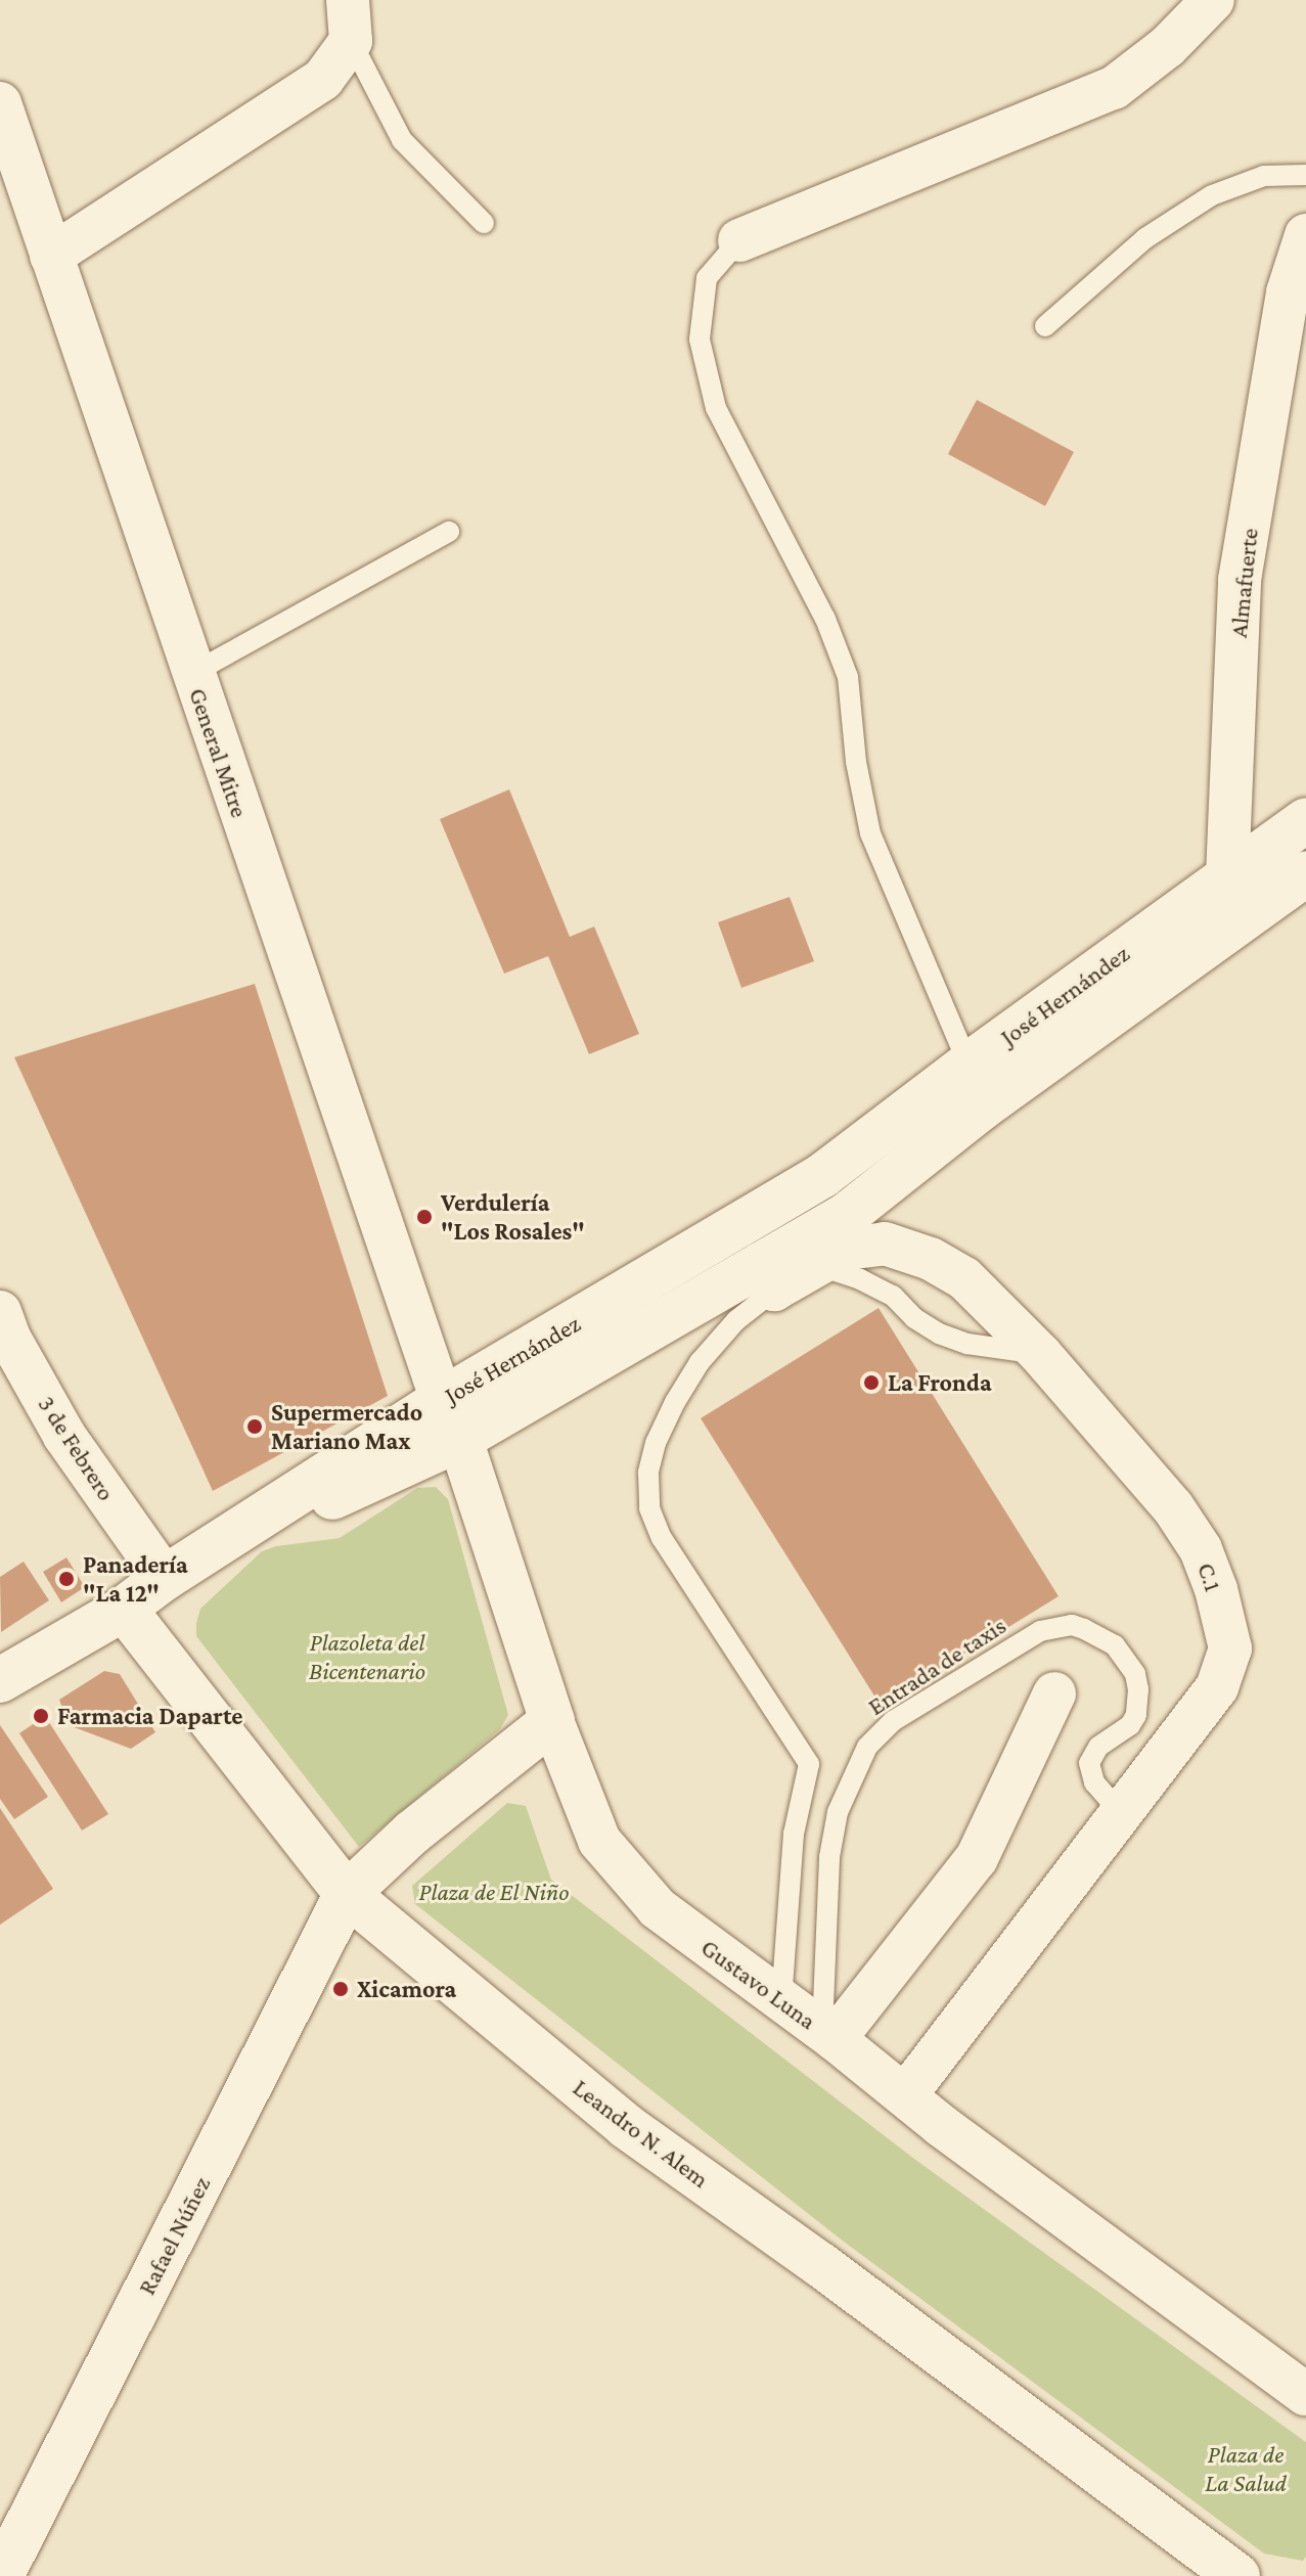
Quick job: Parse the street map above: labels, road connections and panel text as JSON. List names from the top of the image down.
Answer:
{
  "streets": {
    "street": [
      "Almafuerte",
      "General Mitre",
      "José Hernández",
      "3 de Febrero",
      "C.1",
      "Gustavo Luna",
      "Leandro N. Alem",
      "Rafael Núñez"
    ],
    "lane": ["Entrada de taxis"]
  },
  "crossings": [
    ["Almafuerte", "José Hernández"],
    ["General Mitre", "José Hernández"],
    ["General Mitre", "Gustavo Luna"],
    ["José Hernández", "3 de Febrero"],
    ["José Hernández", "C.1"],
    ["José Hernández", "Gustavo Luna"],
    ["José Hernández", "Leandro N. Alem"],
    ["C.1", "Entrada de taxis"],
    ["C.1", "Gustavo Luna"],
    ["Entrada de taxis", "Gustavo Luna"],
    ["Gustavo Luna", "Rafael Núñez"],
    ["Leandro N. Alem", "Rafael Núñez"]
  ],
  "parks": ["Plazoleta del Bicentenario", "Plaza de El Niño", "Plaza de La Salud"],
  "places": [
    "Verdulería \"Los Rosales\"",
    "La Fronda",
    "Supermercado Mariano Max",
    "Panadería \"La 12\"",
    "Farmacia Daparte",
    "Xicamora"
  ]
}
